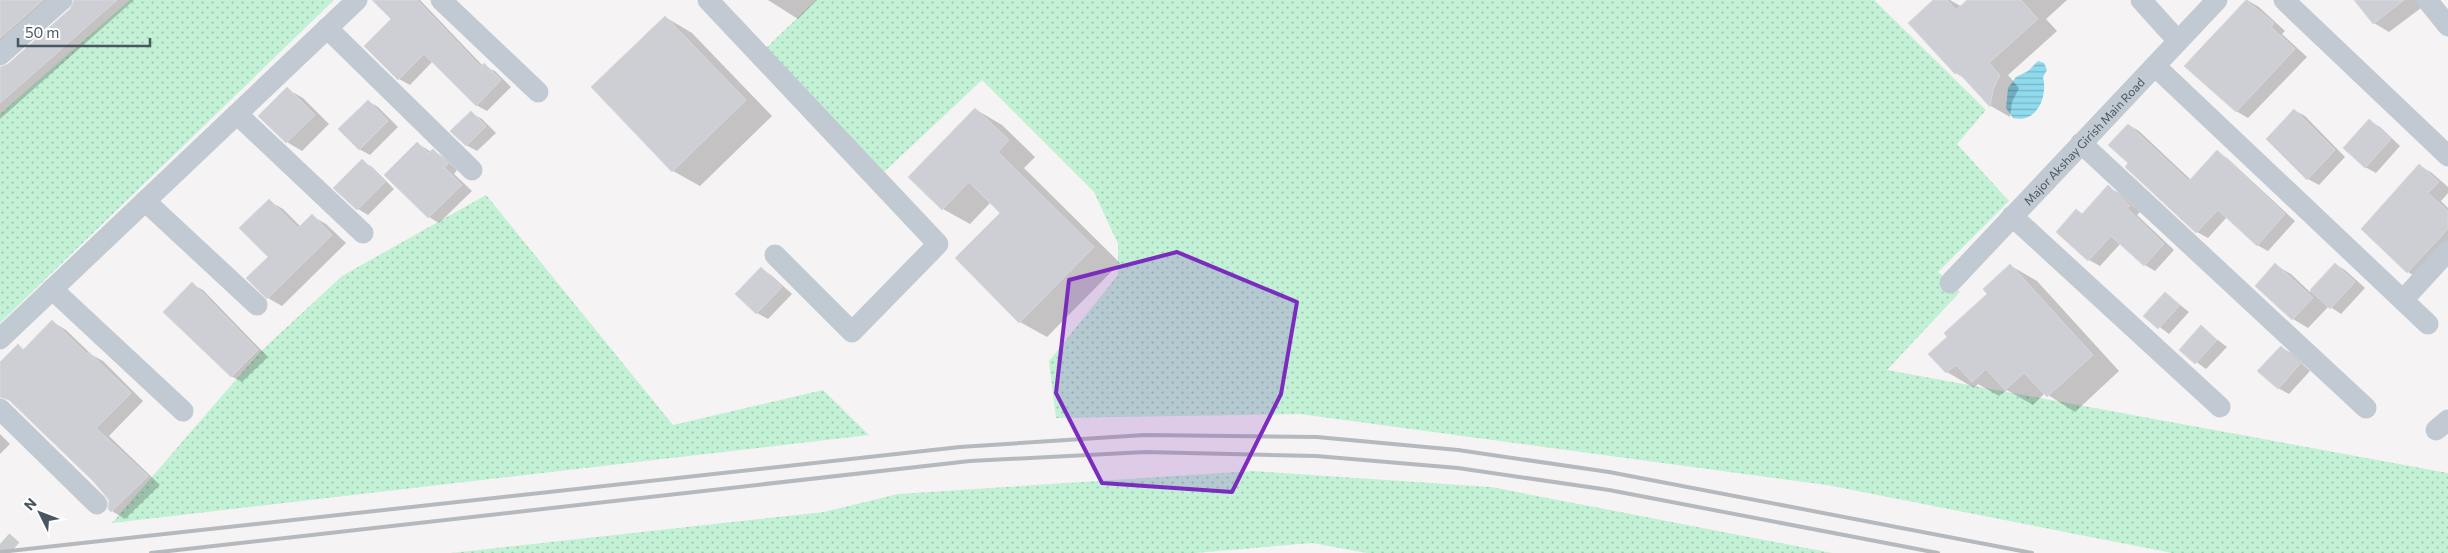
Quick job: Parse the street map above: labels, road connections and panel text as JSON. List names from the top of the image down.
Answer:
{
  "streets": {
    "street": ["Major Akshay Girish Main Road"]
  },
  "scale_bar": "50 m",
  "north": "top left"
}
